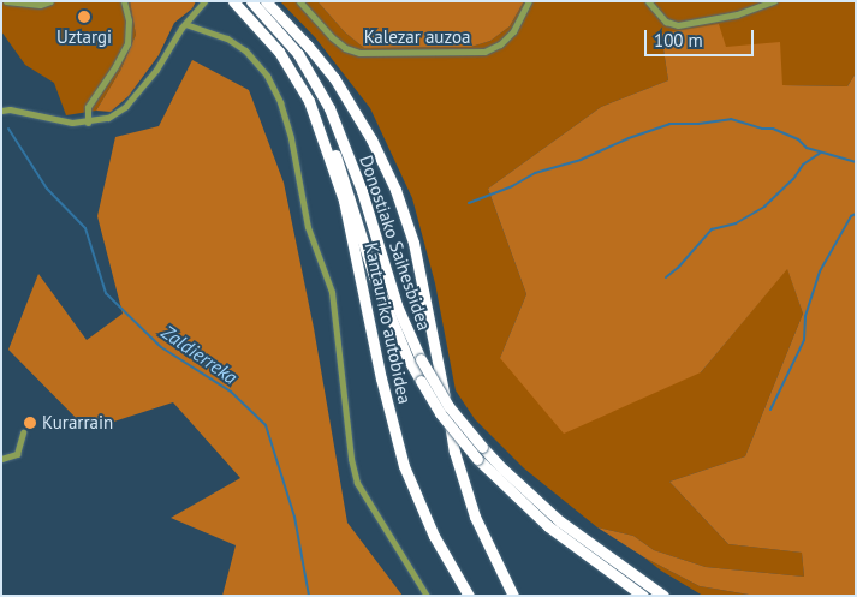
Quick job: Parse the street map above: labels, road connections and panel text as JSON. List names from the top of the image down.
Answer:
{
  "streets": {
    "highway": ["Donostiako Saihesbidea", "Kantauriko autobidea"],
    "street": ["Kalezar auzoa"]
  },
  "crossings": [
    ["Donostiako Saihesbidea", "Kantauriko autobidea"]
  ],
  "water": ["Zaldierreka"],
  "places": ["Uztargi", "Kurarrain"],
  "scale_bar": "100 m"
}
